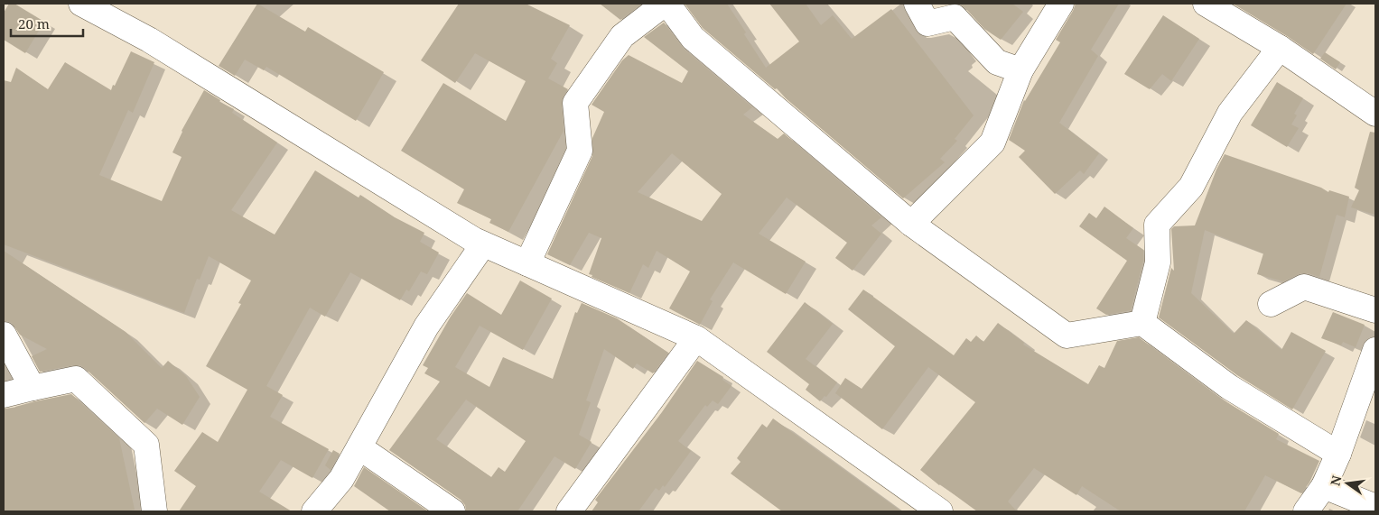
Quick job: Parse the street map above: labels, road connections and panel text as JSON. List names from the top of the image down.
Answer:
{
  "scale_bar": "20 m",
  "north": "left"
}
